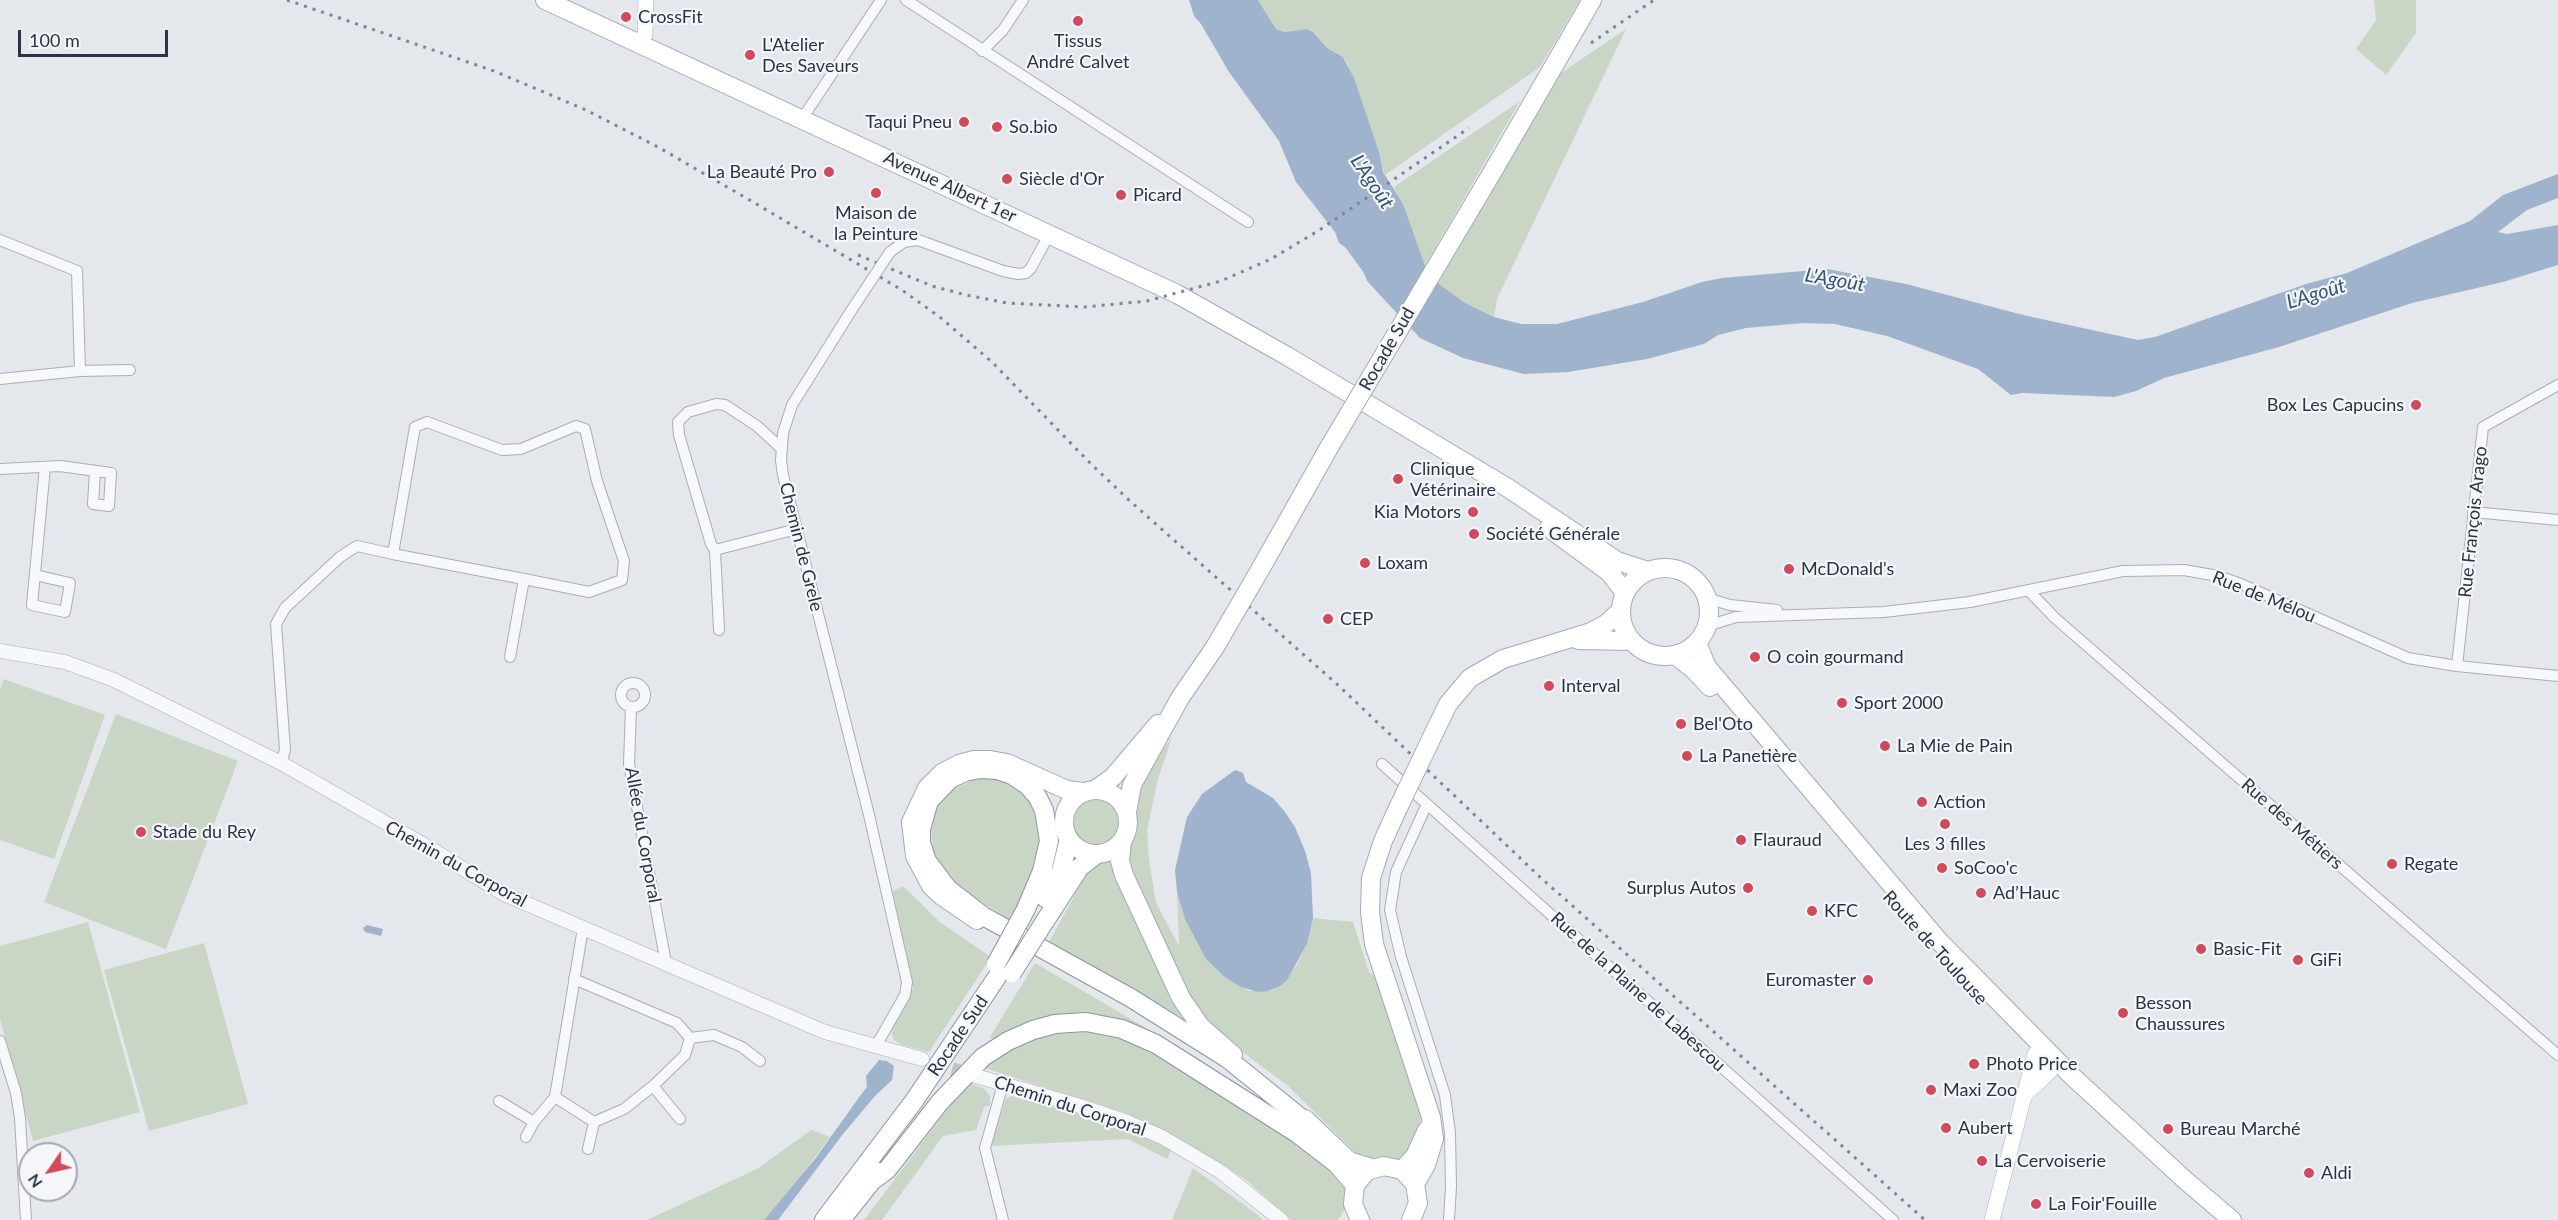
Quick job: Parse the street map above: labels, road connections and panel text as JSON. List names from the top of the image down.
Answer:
{
  "streets": {
    "main road": ["Avenue Albert 1er", "Rocade Sud", "Route de Toulouse"],
    "street": [
      "Rue François Arago",
      "Chemin de Grele",
      "Rue de Mélou",
      "Rue des Métiers",
      "Allée du Corporal",
      "Chemin du Corporal",
      "Rue de la Plaine de Labescou"
    ]
  },
  "crossings": [
    ["Avenue Albert 1er", "Chemin de Grele"],
    ["Rue François Arago", "Rue de Mélou"],
    ["Chemin de Grele", "Chemin du Corporal"],
    ["Rue de Mélou", "Rue des Métiers"],
    ["Rue de Mélou", "Route de Toulouse"],
    ["Allée du Corporal", "Chemin du Corporal"]
  ],
  "water": ["L'Agoût"],
  "places": [
    "CrossFit",
    "Tissus André Calvet",
    "L'Atelier Des Saveurs",
    "Taqui Pneu",
    "So.bio",
    "La Beauté Pro",
    "Siècle d'Or",
    "Maison de la Peinture",
    "Picard",
    "Box Les Capucins",
    "Clinique Vétérinaire",
    "Kia Motors",
    "Société Générale",
    "Loxam",
    "McDonald's",
    "CEP",
    "O coin gourmand",
    "Interval",
    "Sport 2000",
    "Bel'Oto",
    "La Mie de Pain",
    "La Panetière",
    "Action",
    "Les 3 filles",
    "Stade du Rey",
    "Flauraud",
    "Regate",
    "SoCoo'c",
    "Surplus Autos",
    "Ad’Hauc",
    "KFC",
    "Basic-Fit",
    "GiFi",
    "Euromaster",
    "Besson Chaussures",
    "Photo Price",
    "Maxi Zoo",
    "Aubert",
    "Bureau Marché",
    "La Cervoiserie",
    "Aldi",
    "La Foir'Fouille"
  ],
  "scale_bar": "100 m",
  "north": "bottom left"
}
